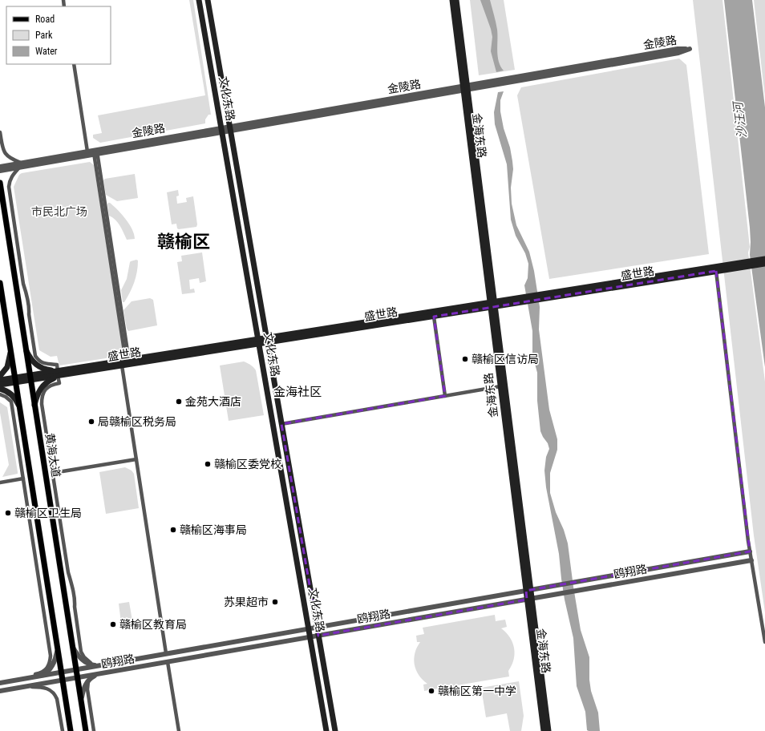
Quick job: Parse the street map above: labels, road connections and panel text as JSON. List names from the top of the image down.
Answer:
{
  "streets": {
    "main road": [
      "文化东路",
      "金海东路",
      "盛世路",
      "黄海大道"
    ],
    "street": ["金陵路", "鸥翔路"]
  },
  "crossings": [
    ["金陵路", "文化东路"],
    ["金陵路", "金海东路"],
    ["文化东路", "盛世路"],
    ["文化东路", "鸥翔路"],
    ["金海东路", "盛世路"],
    ["金海东路", "鸥翔路"],
    ["盛世路", "黄海大道"],
    ["黄海大道", "鸥翔路"]
  ],
  "districts": ["赣榆区", "金海社区"],
  "water": ["沙汪河"],
  "parks": ["市民北广场"],
  "places": [
    "赣榆区信访局",
    "金苑大酒店",
    "局赣榆区税务局",
    "赣榆区委党校",
    "赣榆区卫生局",
    "赣榆区海事局",
    "苏果超市",
    "赣榆区教育局",
    "赣榆区第一中学"
  ],
  "legend": ["Road", "Park", "Water"]
}
